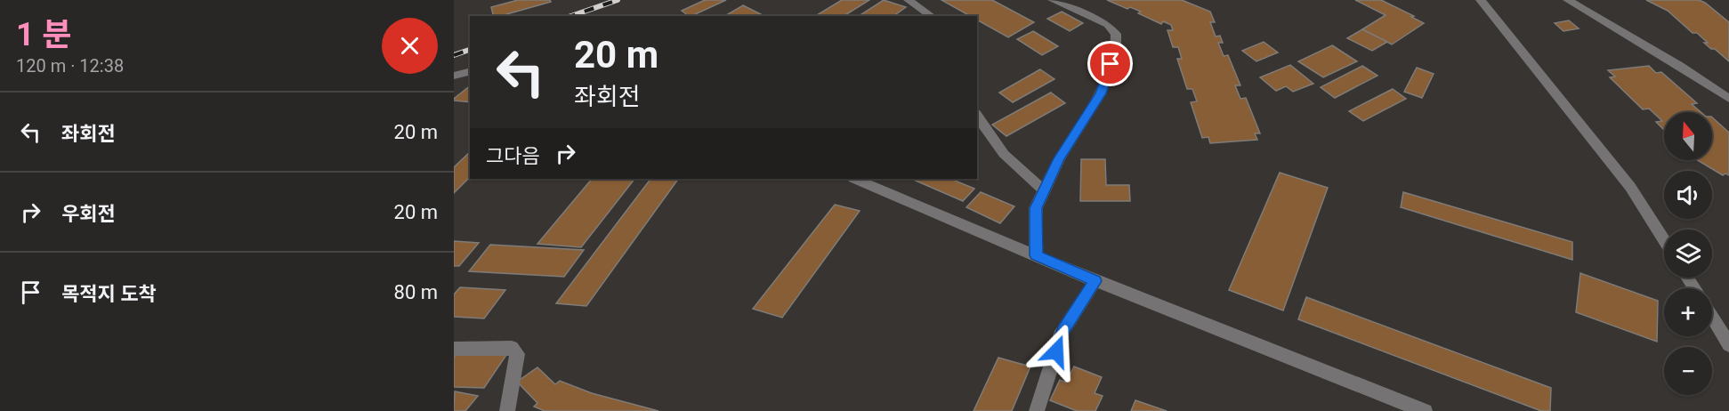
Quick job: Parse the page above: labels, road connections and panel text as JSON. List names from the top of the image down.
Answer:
{
  "north": "top",
  "page": {
    "heading": ["1 분", "120 m · 12:38"],
    "turn": ["20 m", "좌회전"],
    "list": [
      {
        "name": "좌회전",
        "value": "20 m"
      },
      {
        "name": "우회전",
        "value": "20 m"
      },
      {
        "name": "목적지 도착",
        "value": "80 m"
      }
    ],
    "map_buttons": ["+", "−"],
    "then": "그다음"
  }
}
